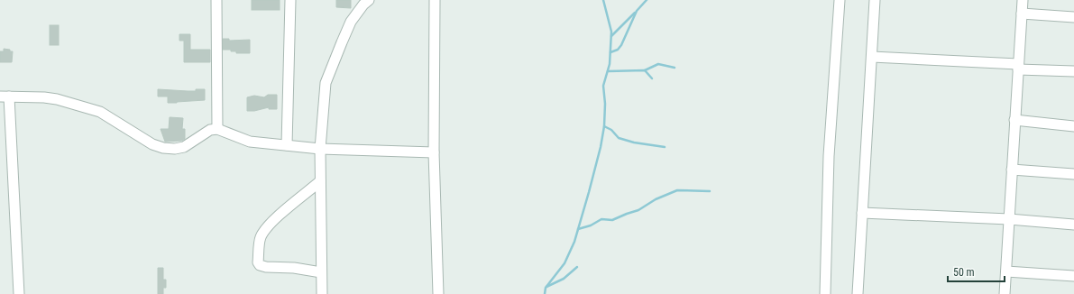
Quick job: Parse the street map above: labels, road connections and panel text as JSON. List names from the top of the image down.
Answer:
{
  "scale_bar": "50 m"
}
